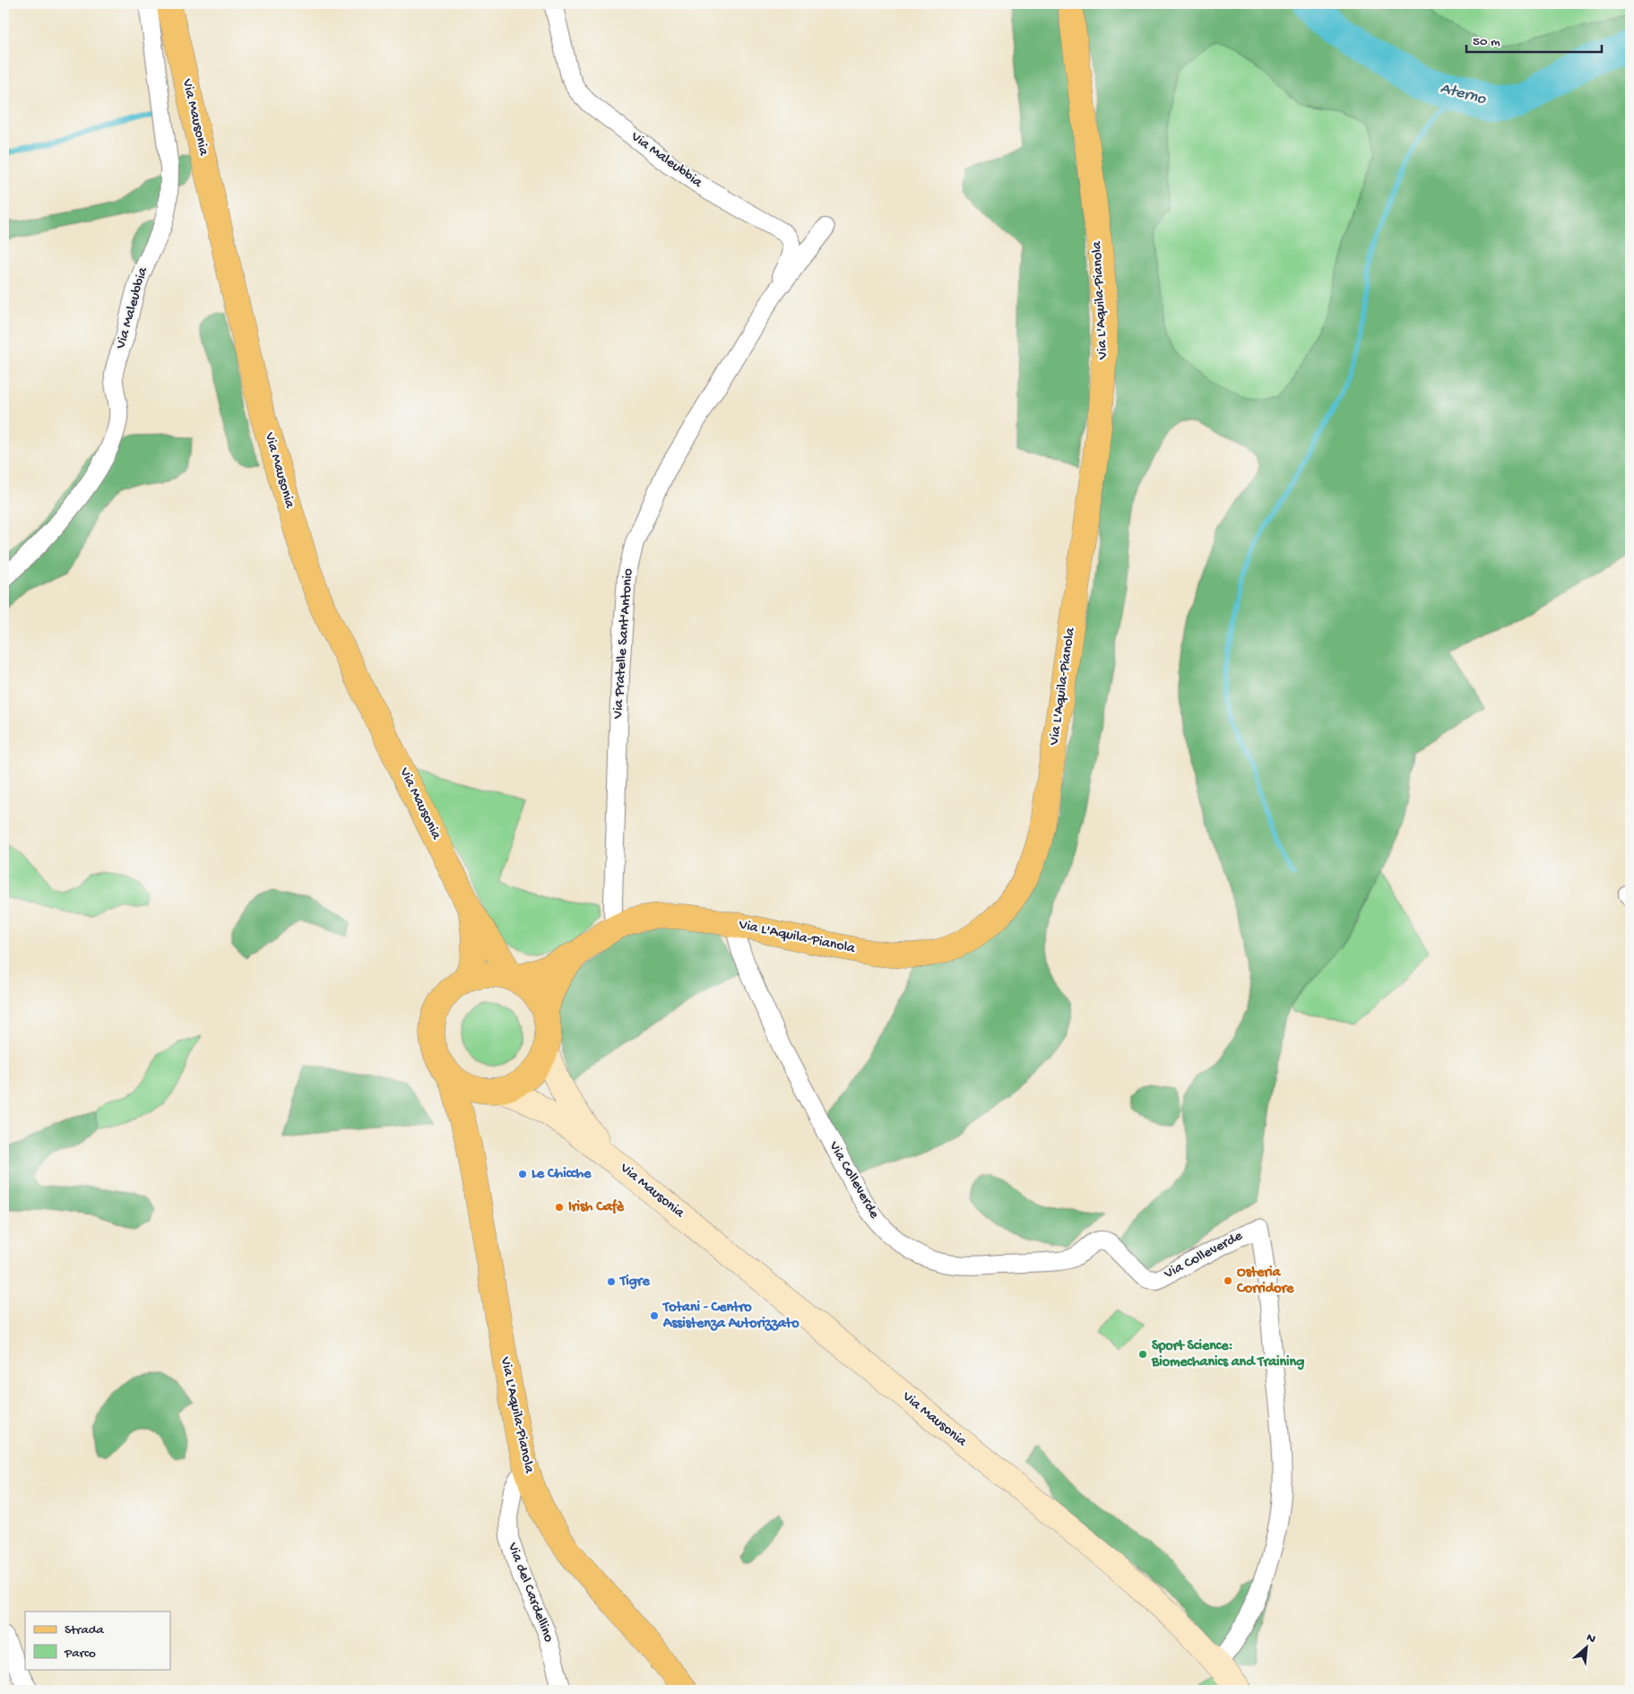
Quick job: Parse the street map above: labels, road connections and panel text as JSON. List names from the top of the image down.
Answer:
{
  "streets": {
    "main road": ["Via Mausonia", "Via L'Aquila-Pianola"],
    "street": [
      "Via Maleubbia",
      "Via Pratelle Sant'Antonio",
      "Via Colleverde",
      "Via del Cardellino"
    ]
  },
  "crossings": [
    ["Via Mausonia", "Via L'Aquila-Pianola"],
    ["Via Mausonia", "Via Colleverde"],
    ["Via Maleubbia", "Via Pratelle Sant'Antonio"],
    ["Via L'Aquila-Pianola", "Via Pratelle Sant'Antonio"],
    ["Via L'Aquila-Pianola", "Via Colleverde"],
    ["Via L'Aquila-Pianola", "Via del Cardellino"]
  ],
  "water": ["Aterno"],
  "places": [
    "Le Chicche",
    "Irish Cafè",
    "Osteria Corridore",
    "Tigre",
    "Totani - Centro Assistenza Autorizzato",
    "Sport Science: Biomechanics and Training"
  ],
  "legend": ["Strada", "Parco"],
  "scale_bar": "50 m",
  "north": "top right"
}
